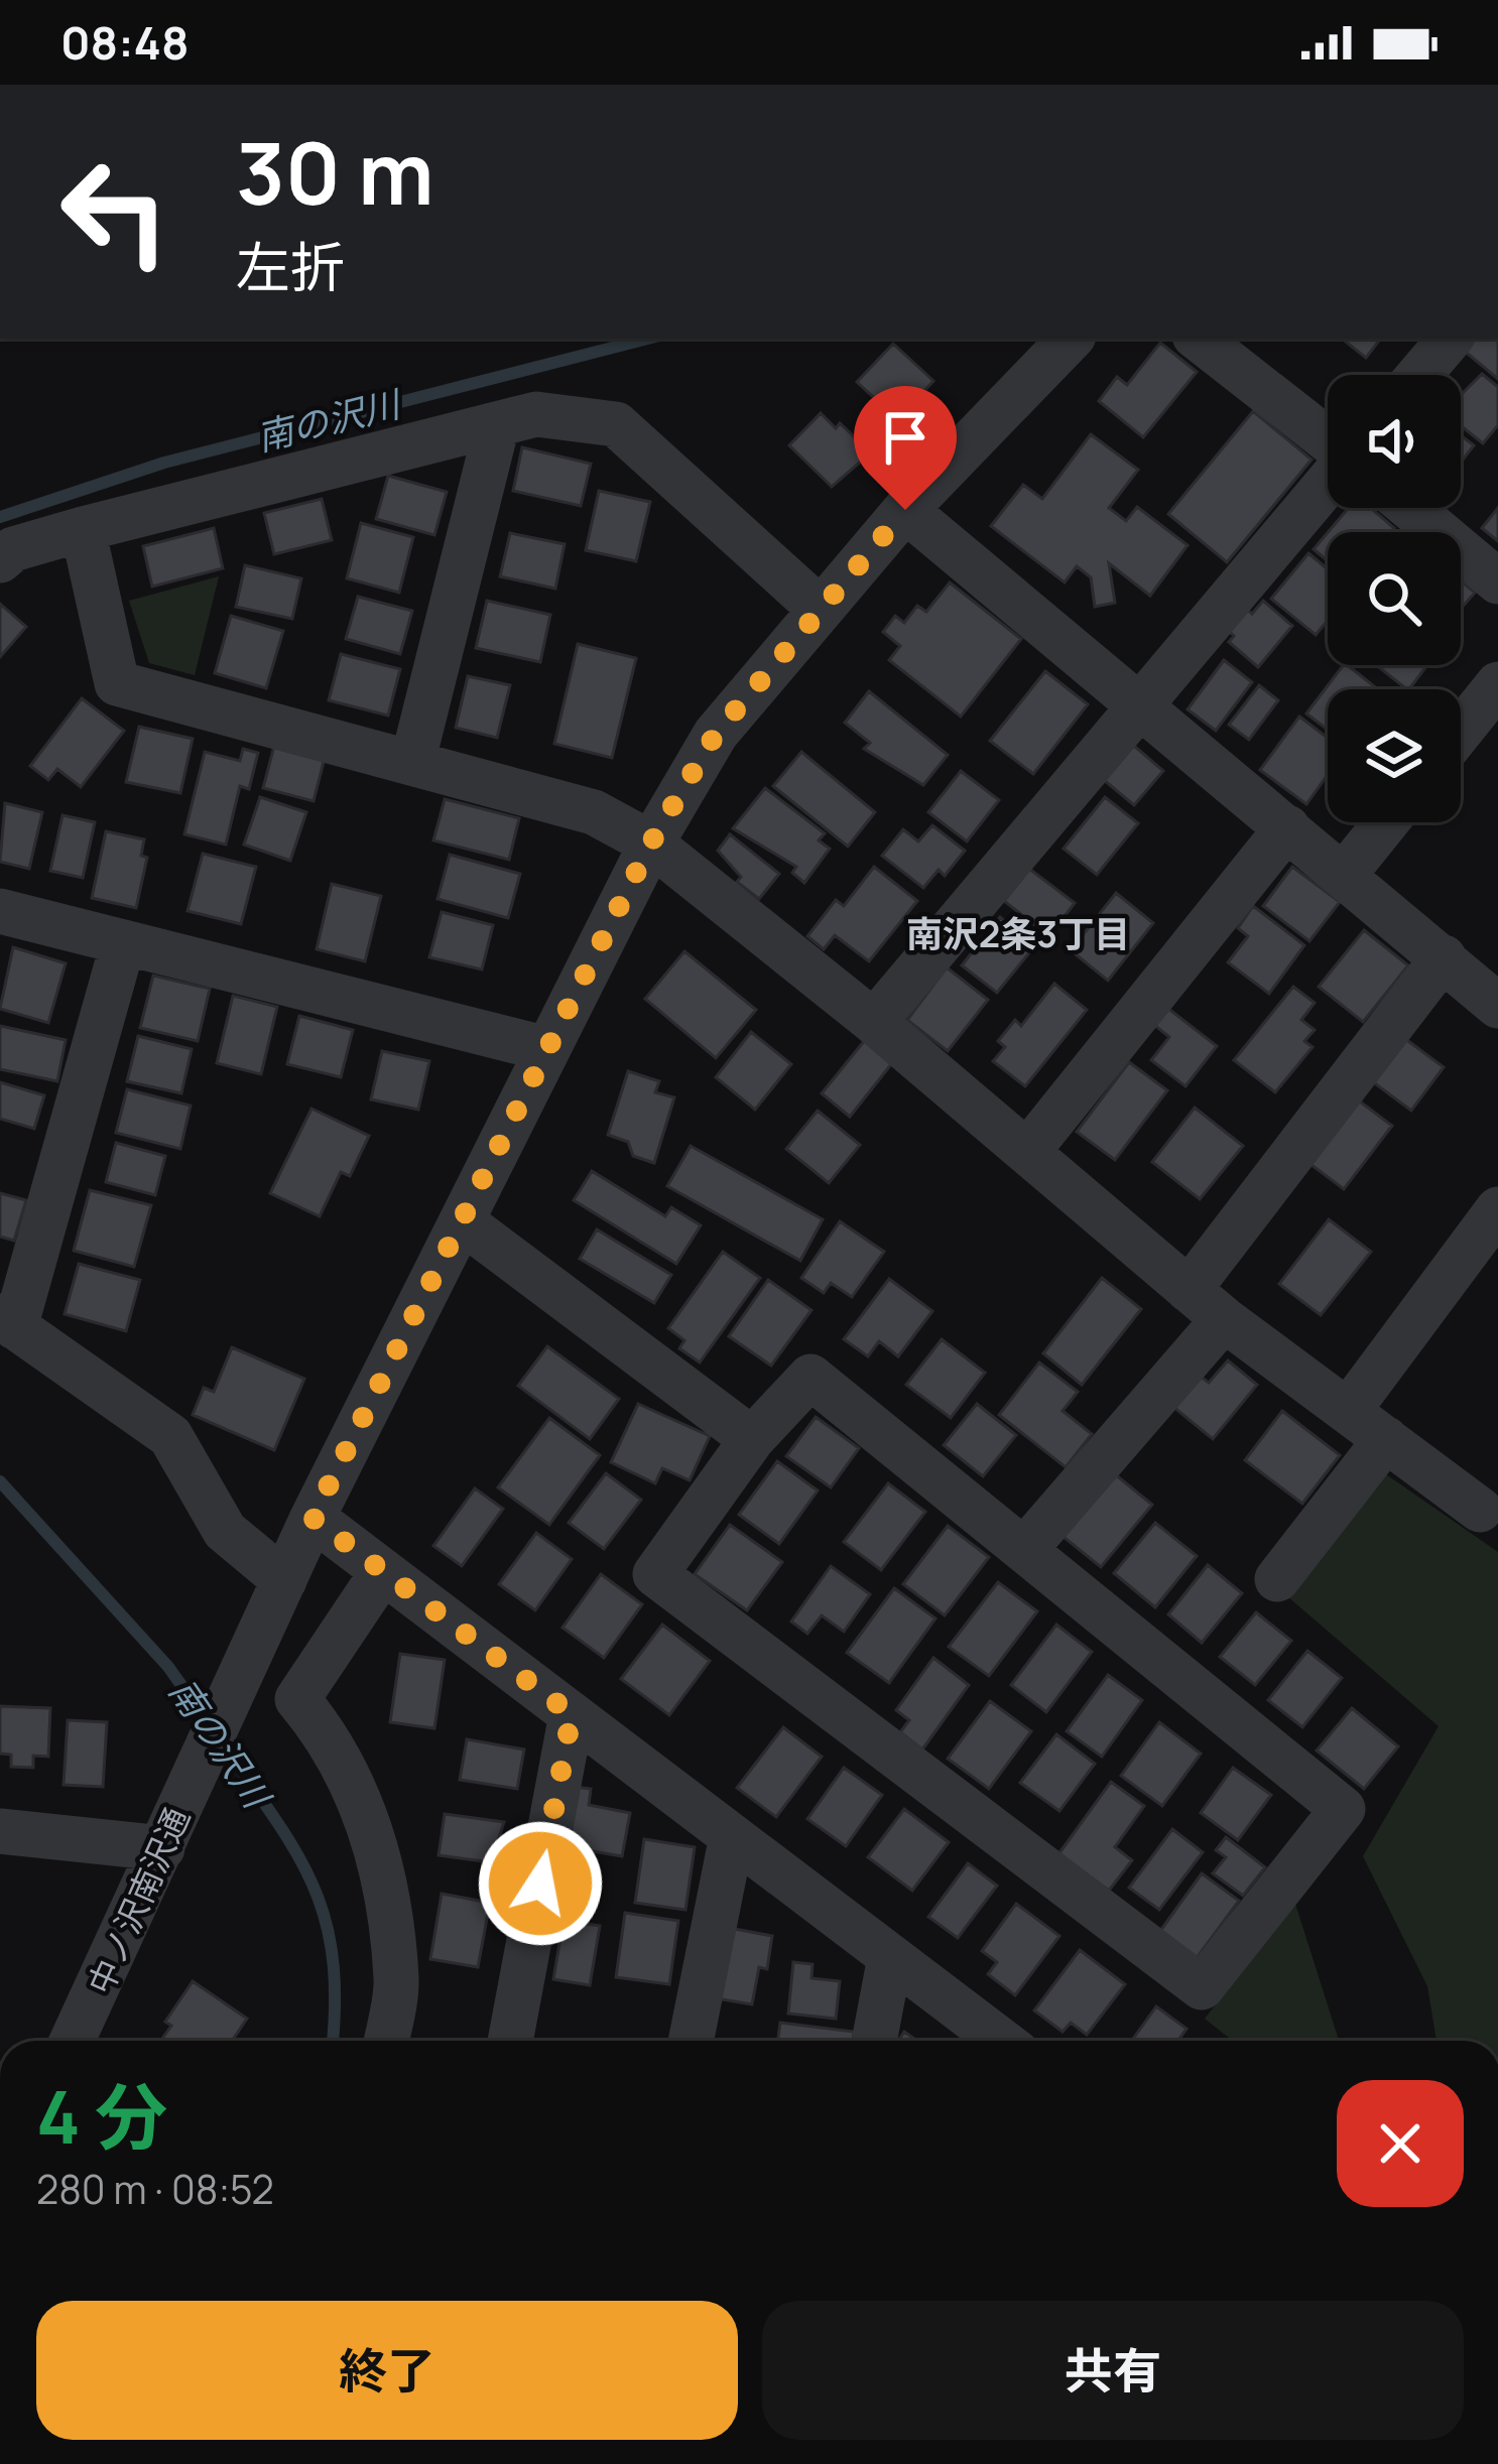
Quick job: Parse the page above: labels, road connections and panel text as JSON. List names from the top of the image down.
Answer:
{
  "streets": {
    "street": ["中ノ沢南沢通"]
  },
  "districts": ["南沢2条3丁目"],
  "water": ["南の沢川"],
  "page": {
    "status": "08:48",
    "turn": ["30 m", "左折"],
    "heading": ["4 分", "280 m · 08:52"],
    "buttons": ["終了", "共有"]
  }
}
